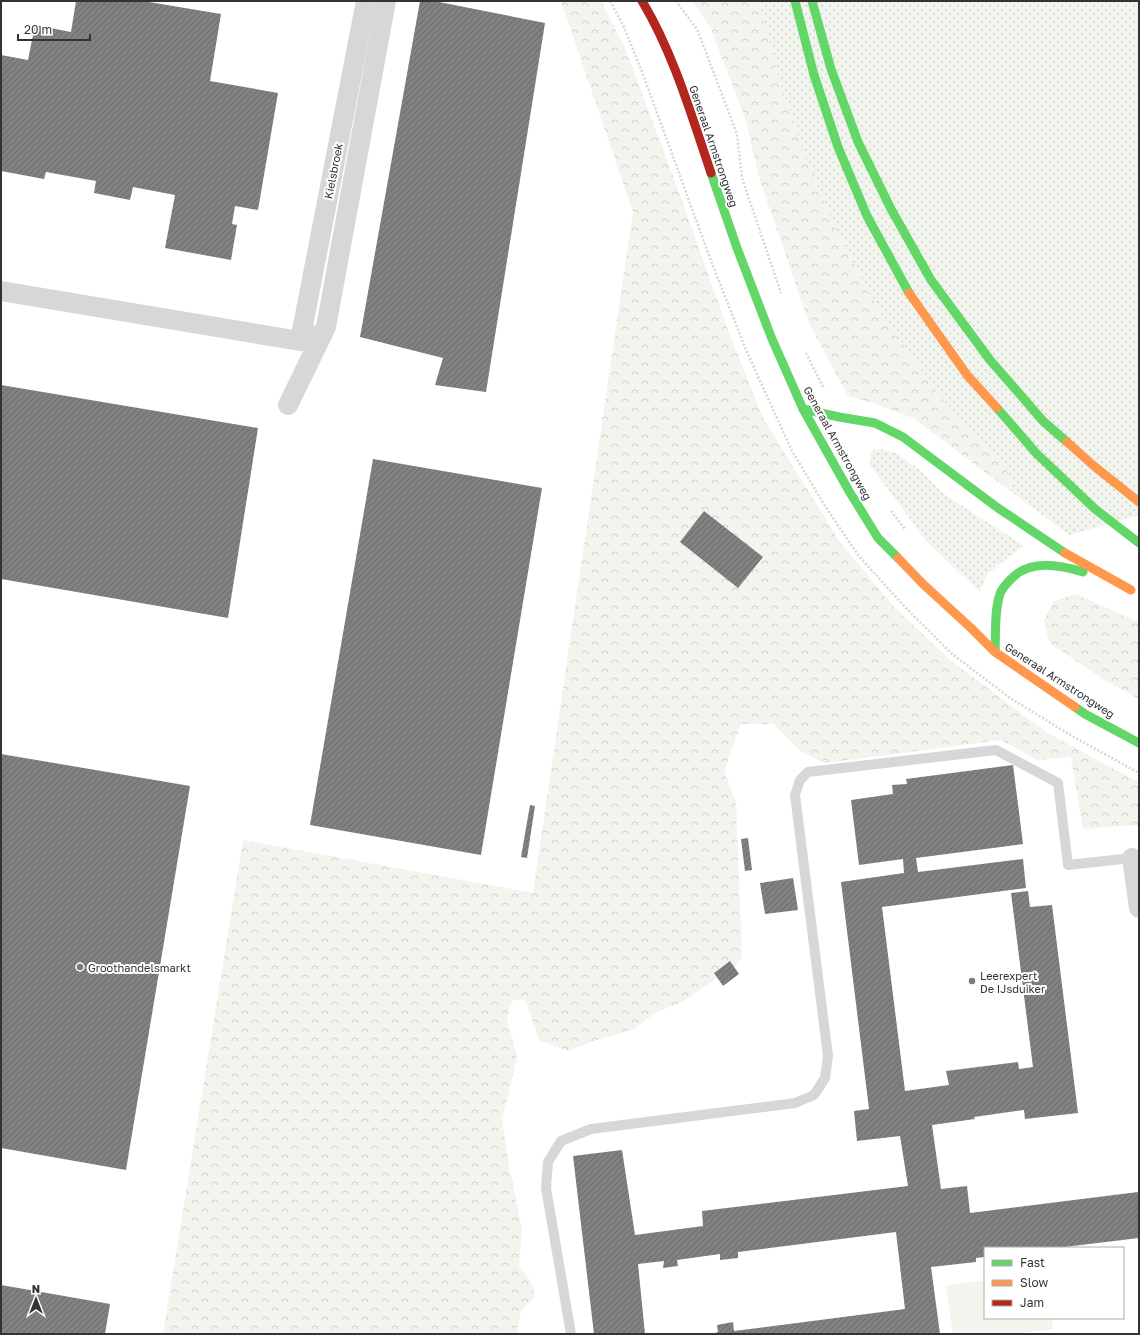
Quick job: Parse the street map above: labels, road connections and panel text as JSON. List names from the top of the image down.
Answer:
{
  "streets": {
    "main road": ["Generaal Armstrongweg"],
    "street": ["Kielsbroek"]
  },
  "places": ["Groothandelsmarkt", "Leerexpert De IJsduiker"],
  "legend": ["Fast", "Slow", "Jam"],
  "scale_bar": "20 m",
  "north": "top"
}
